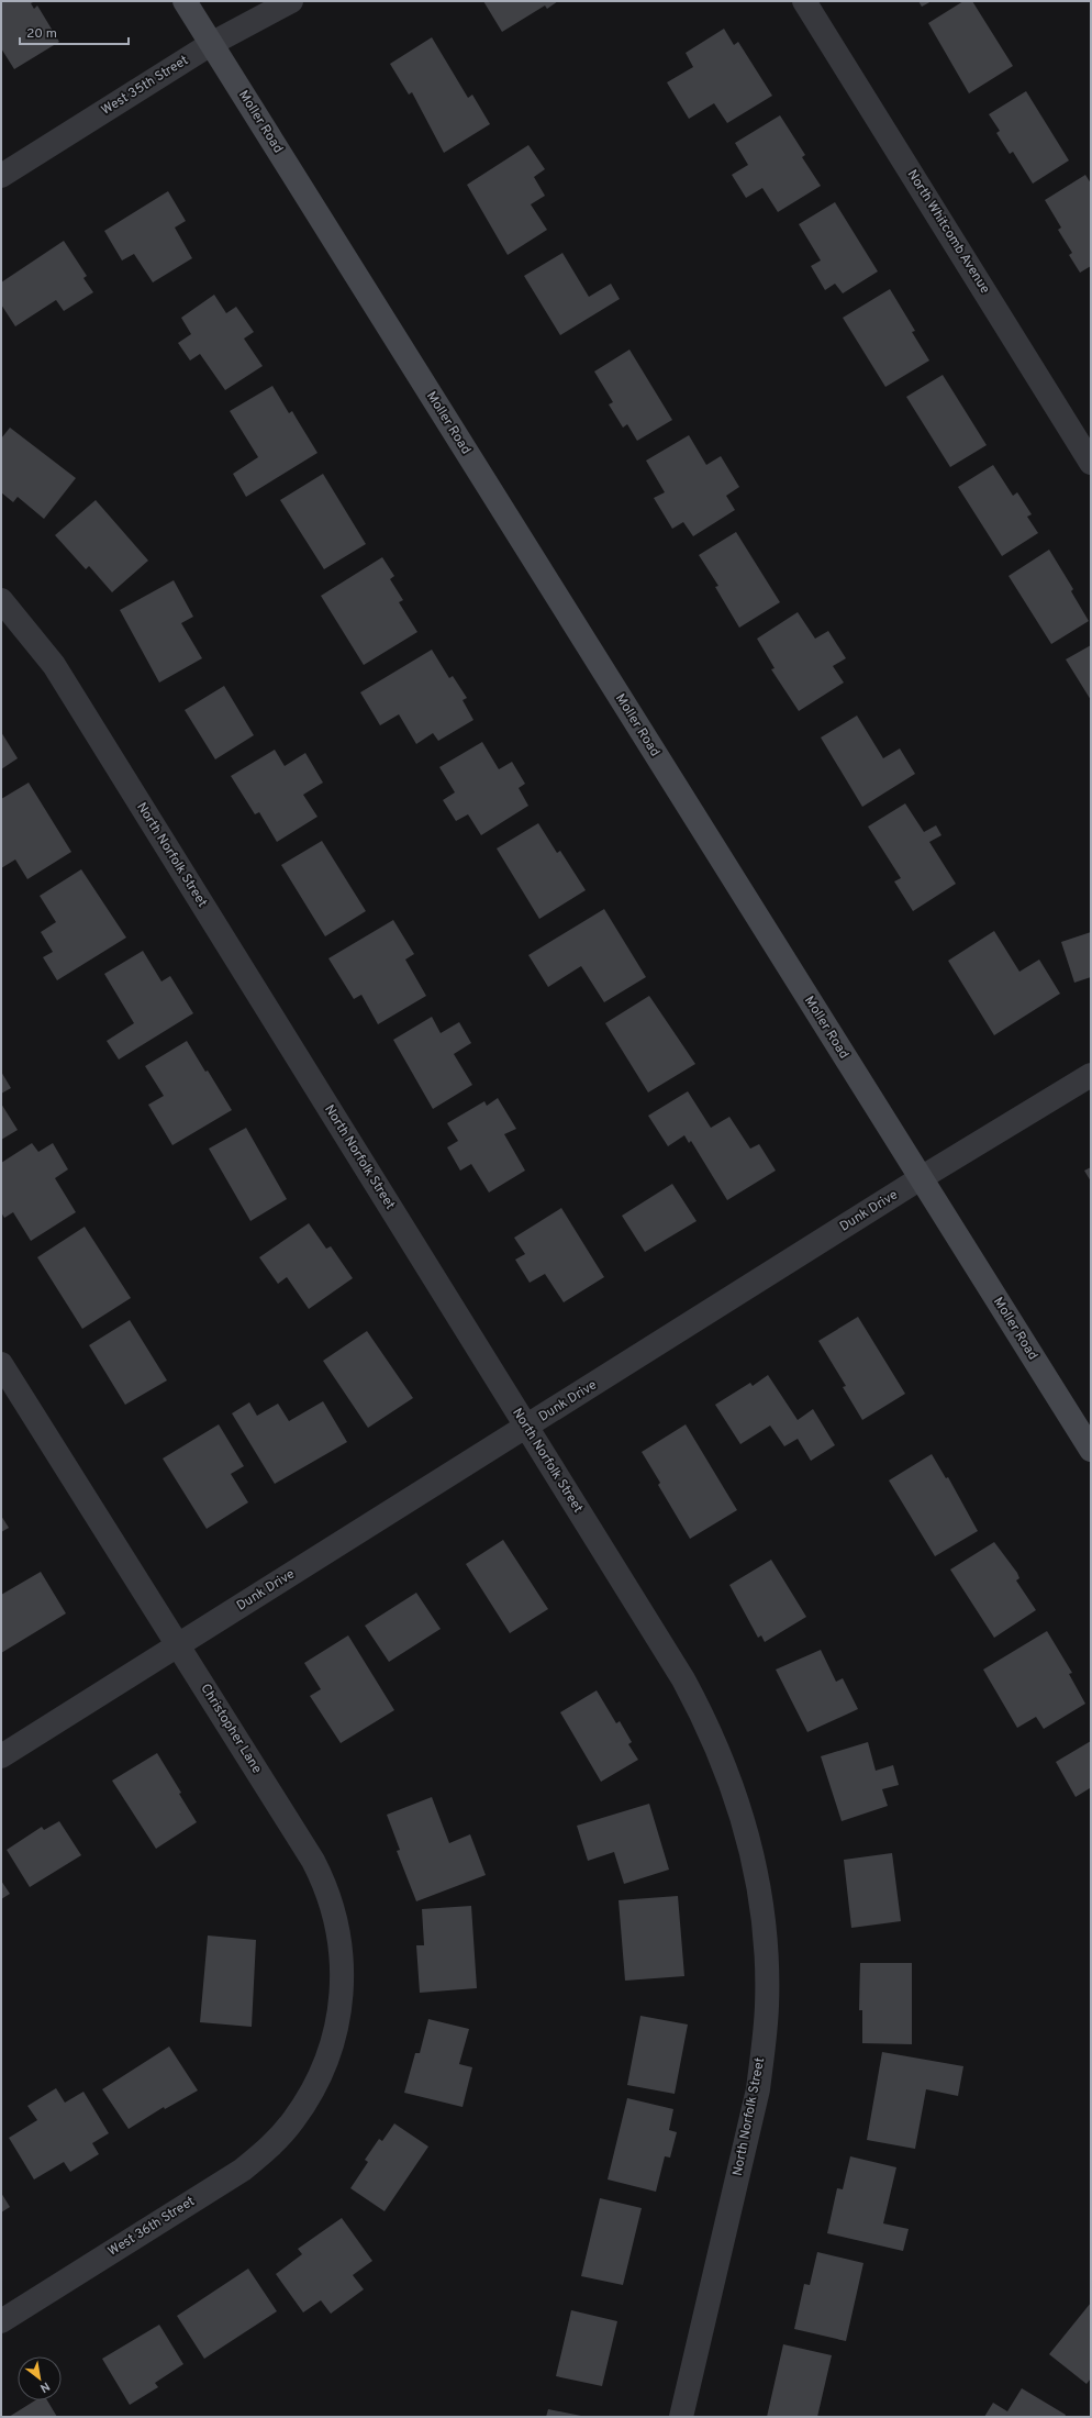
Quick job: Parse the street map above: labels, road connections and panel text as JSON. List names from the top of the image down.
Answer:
{
  "streets": {
    "main road": ["Moller Road"],
    "street": [
      "West 35th Street",
      "North Whitcomb Avenue",
      "North Norfolk Street",
      "Dunk Drive",
      "Christopher Lane",
      "West 36th Street"
    ]
  },
  "crossings": [
    ["West 35th Street", "Moller Road"],
    ["Moller Road", "Dunk Drive"],
    ["North Norfolk Street", "Dunk Drive"],
    ["Dunk Drive", "Christopher Lane"],
    ["Christopher Lane", "West 36th Street"]
  ],
  "scale_bar": "20 m",
  "north": "bottom right"
}
